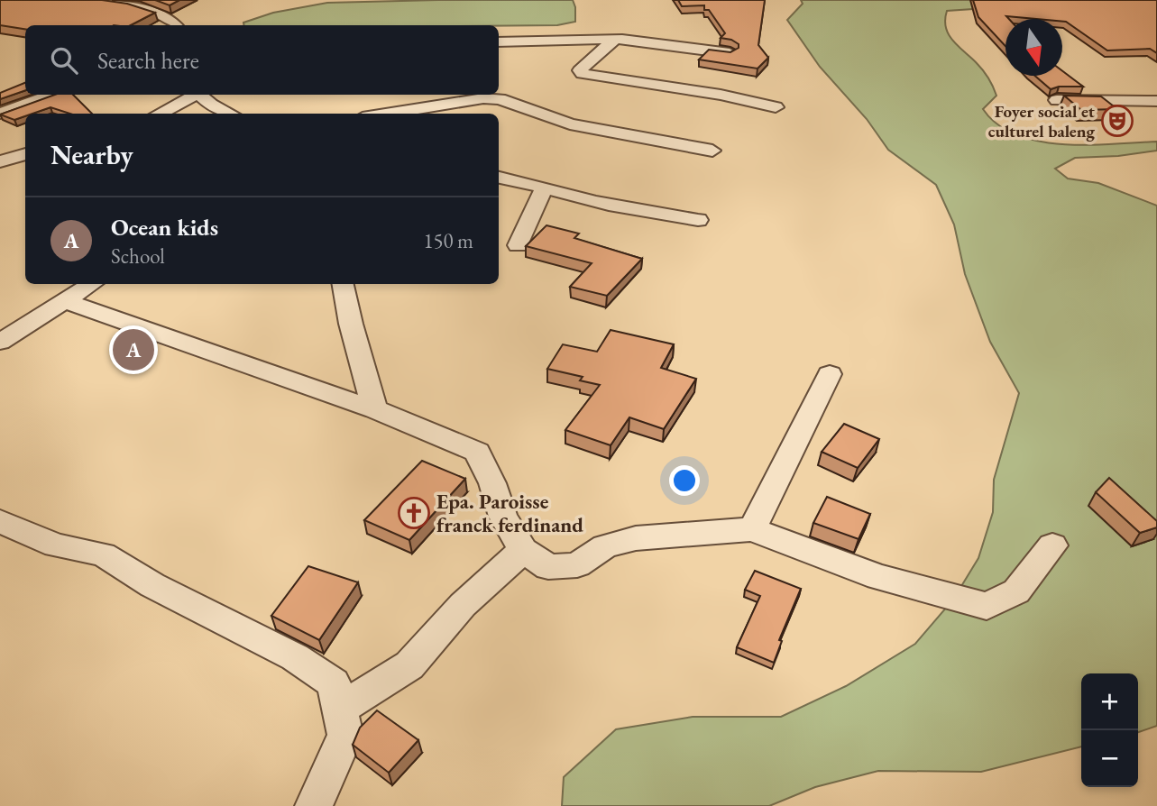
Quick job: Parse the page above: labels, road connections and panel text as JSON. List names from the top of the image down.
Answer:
{
  "places": {
    "theatre": ["Foyer social et culturel baleng"],
    "church": ["Epa. Paroisse franck ferdinand"]
  },
  "north": "bottom",
  "page": {
    "search": "Search here",
    "heading": "Nearby",
    "list": [
      {
        "mark": "A",
        "name": "Ocean kids",
        "note": "School",
        "value": "150 m"
      }
    ],
    "pins": "A",
    "map_buttons": ["+", "−"]
  }
}
